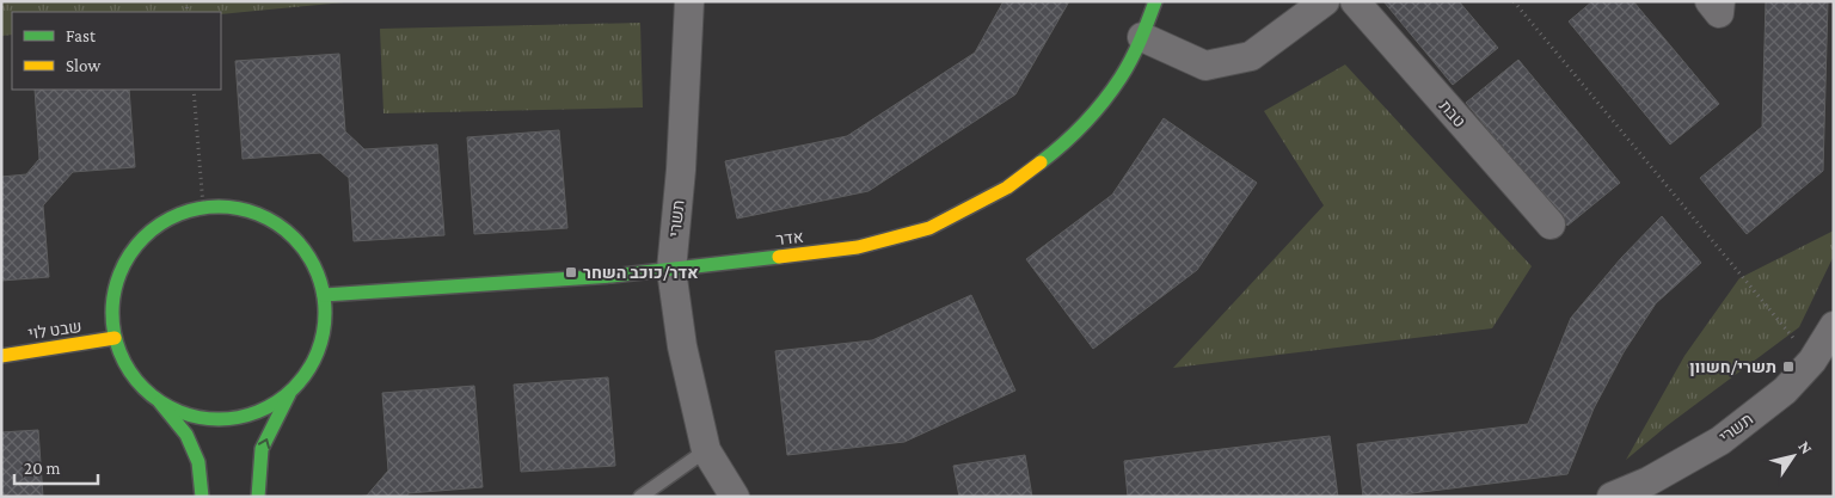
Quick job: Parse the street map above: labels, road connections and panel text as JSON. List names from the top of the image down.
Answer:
{
  "streets": {
    "street": [
      "טבת",
      "תשרי",
      "אדר",
      "שבט לוי"
    ]
  },
  "crossings": [
    ["תשרי", "אדר"],
    ["אדר", "שבט לוי"]
  ],
  "places": {
    "transit": ["אדר/כוכב השחר", "תשרי/חשוון"]
  },
  "legend": ["Fast", "Slow"],
  "scale_bar": "20 m",
  "north": "top right"
}
